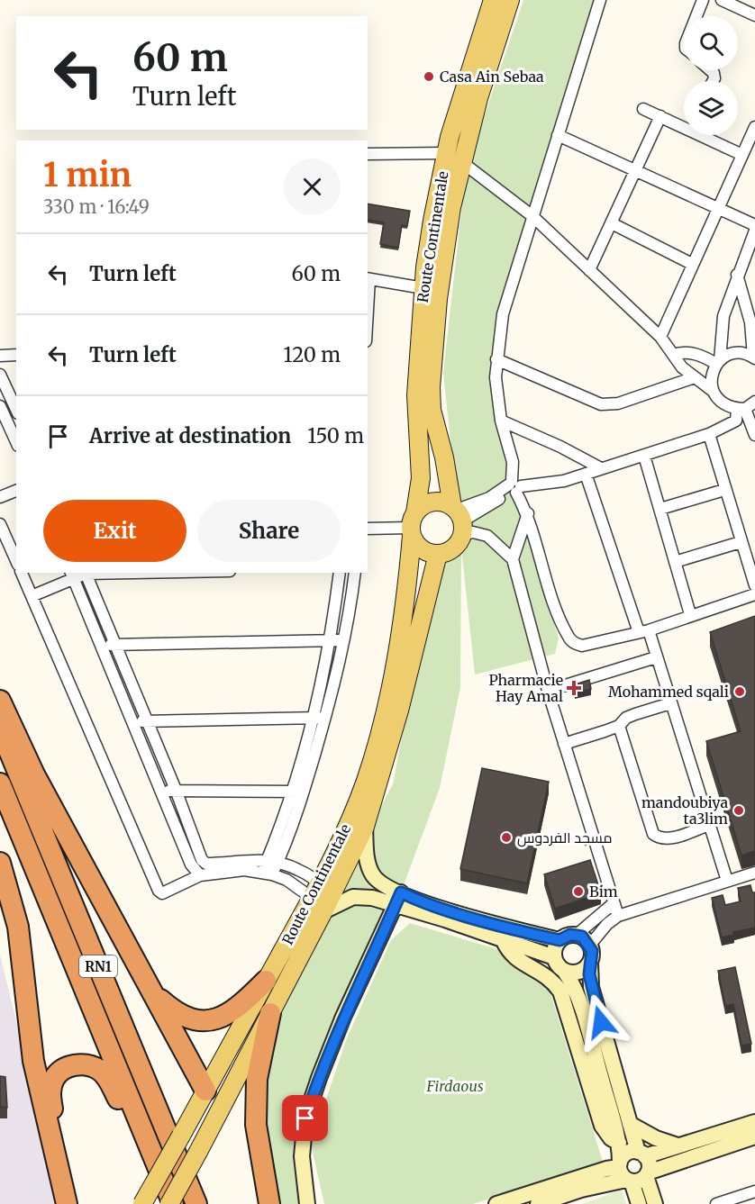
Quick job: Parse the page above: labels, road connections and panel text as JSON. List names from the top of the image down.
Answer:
{
  "streets": {
    "highway": ["RN1"],
    "main road": ["Route Continentale"]
  },
  "crossings": [
    ["Route Continentale", "RN1"]
  ],
  "parks": ["Firdaous"],
  "places": {
    "other": [
      "Casa Ain Sebaa",
      "Mohammed sqali",
      "mandoubiya ta3lim",
      "مسجد الفردوس",
      "Bim"
    ],
    "health": ["Pharmacie Hay Amal"]
  },
  "page": {
    "turn": ["60 m", "Turn left"],
    "heading": ["1 min", "330 m · 16:49"],
    "list": [
      {
        "name": "Turn left",
        "value": "60 m"
      },
      {
        "name": "Turn left",
        "value": "120 m"
      },
      {
        "name": "Arrive at destination",
        "value": "150 m"
      }
    ],
    "buttons": ["Exit", "Share"]
  }
}
